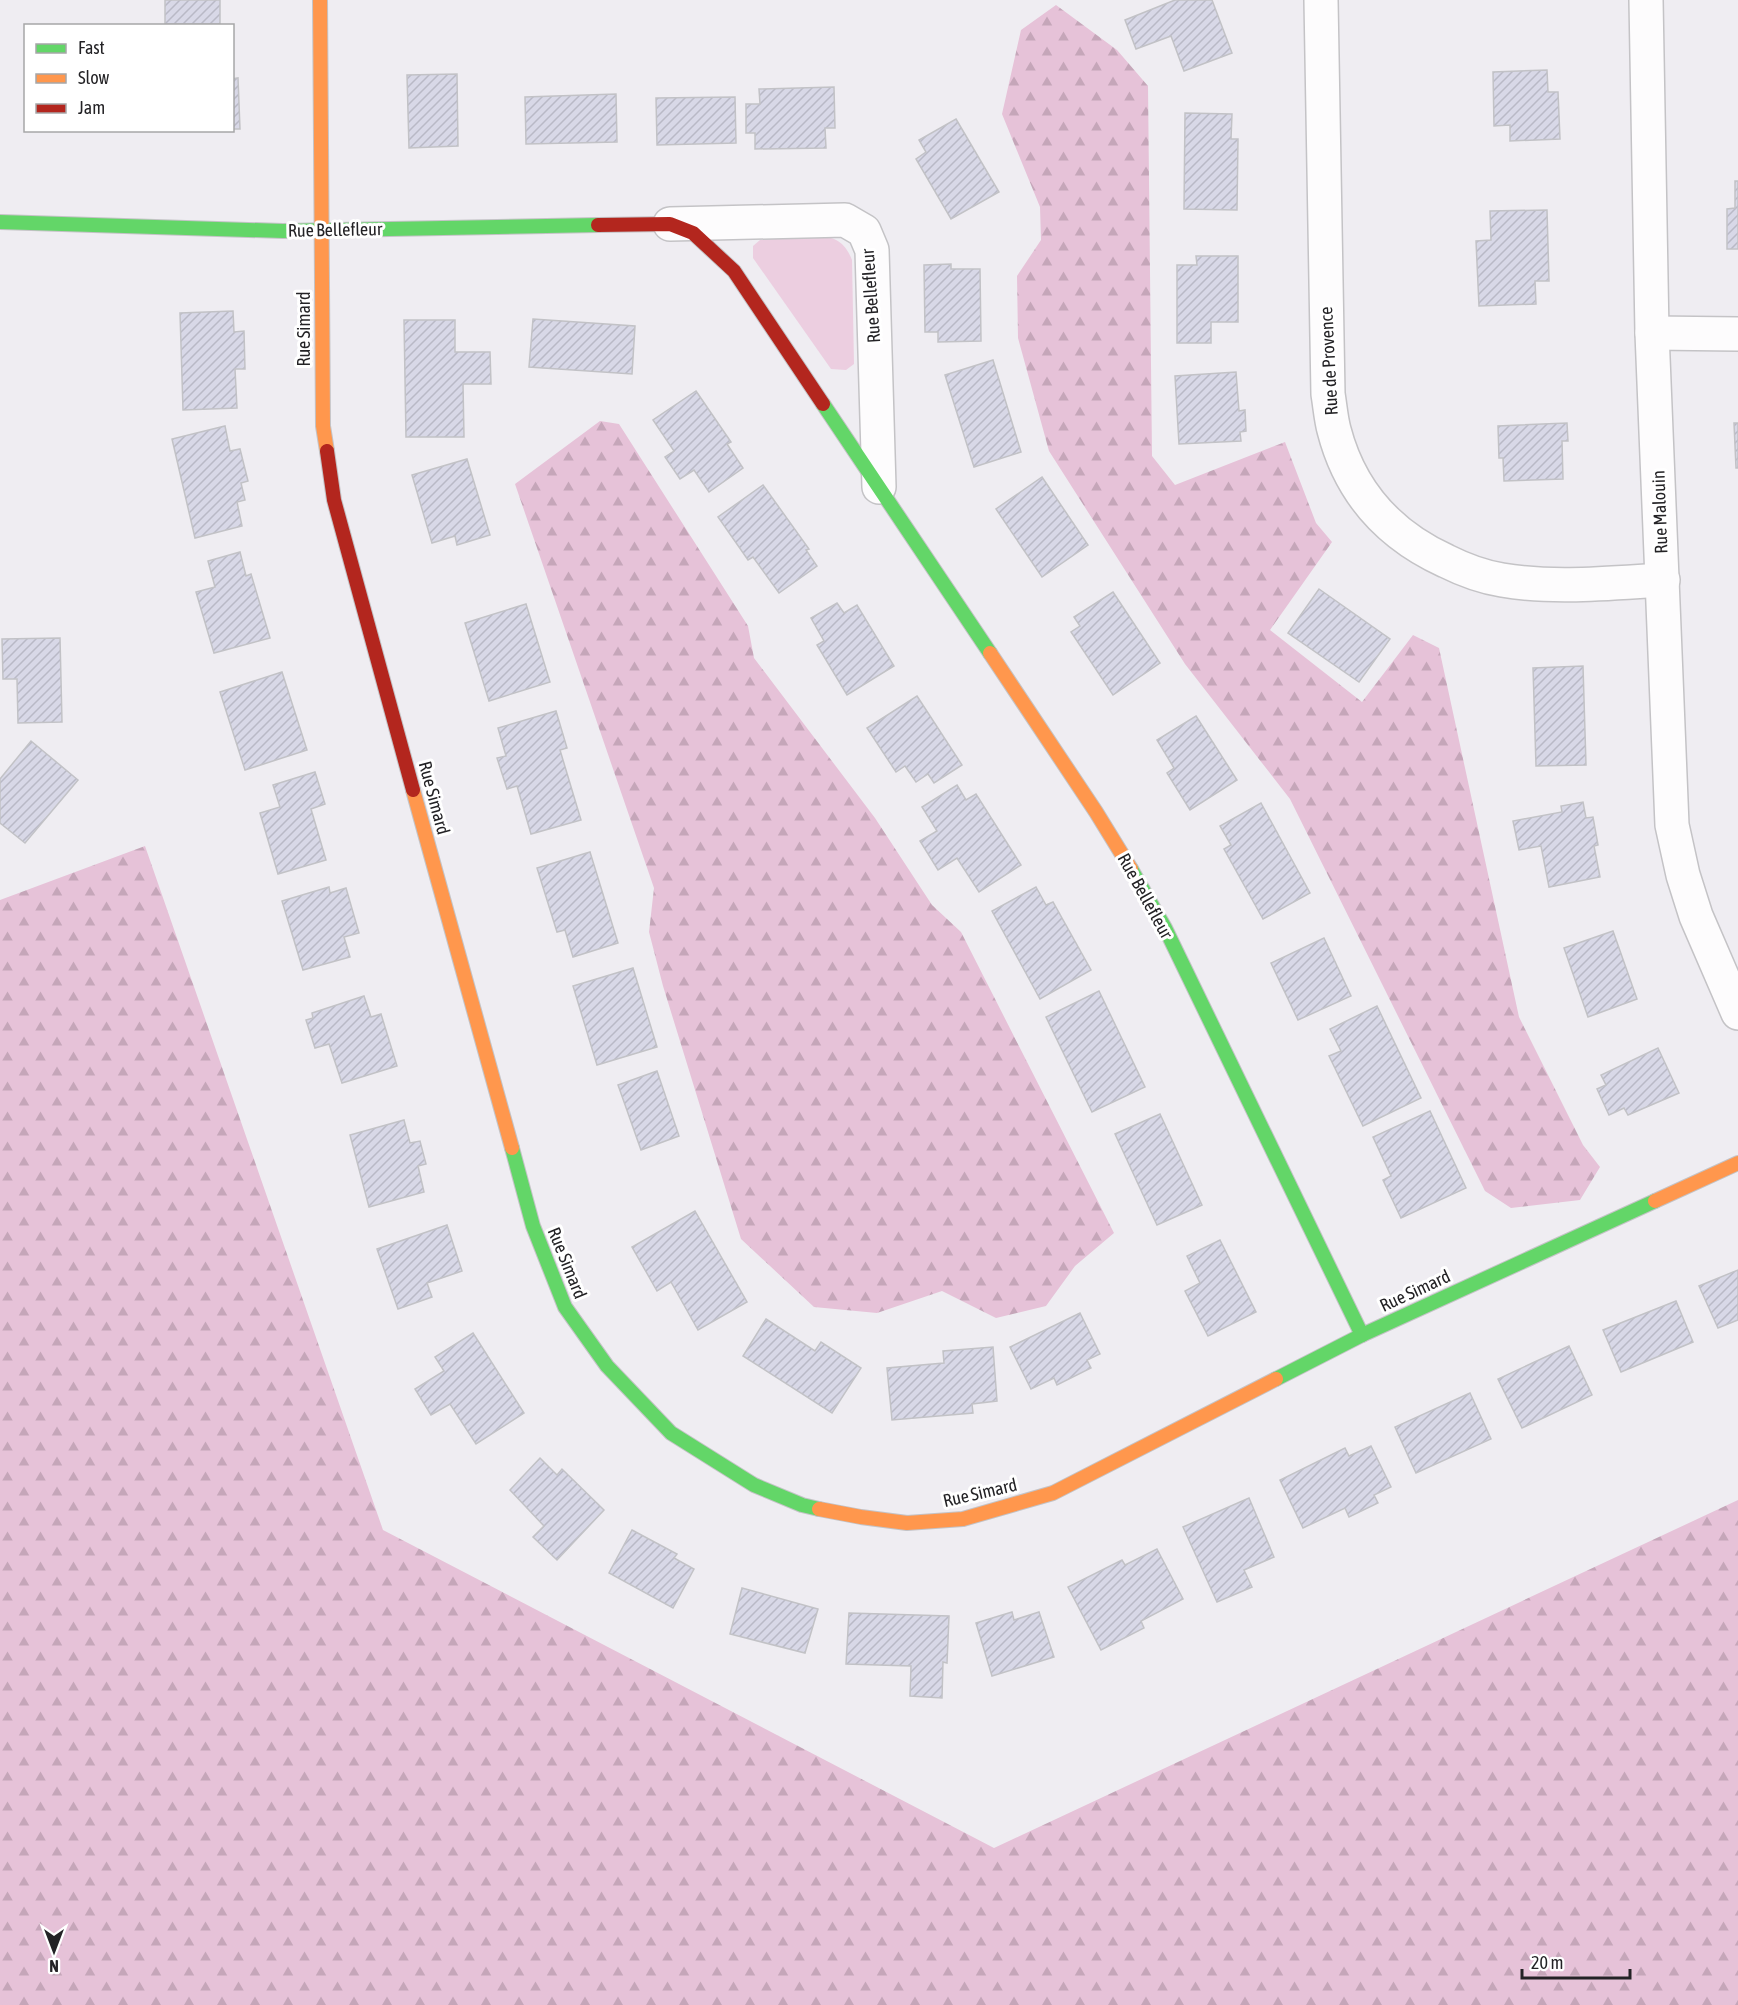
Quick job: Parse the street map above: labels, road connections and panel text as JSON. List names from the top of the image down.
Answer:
{
  "streets": {
    "street": [
      "Rue Bellefleur",
      "Rue Simard",
      "Rue de Provence",
      "Rue Malouin"
    ]
  },
  "crossings": [
    ["Rue Bellefleur", "Rue Simard"],
    ["Rue de Provence", "Rue Malouin"]
  ],
  "legend": ["Fast", "Slow", "Jam"],
  "scale_bar": "20 m",
  "north": "bottom"
}
